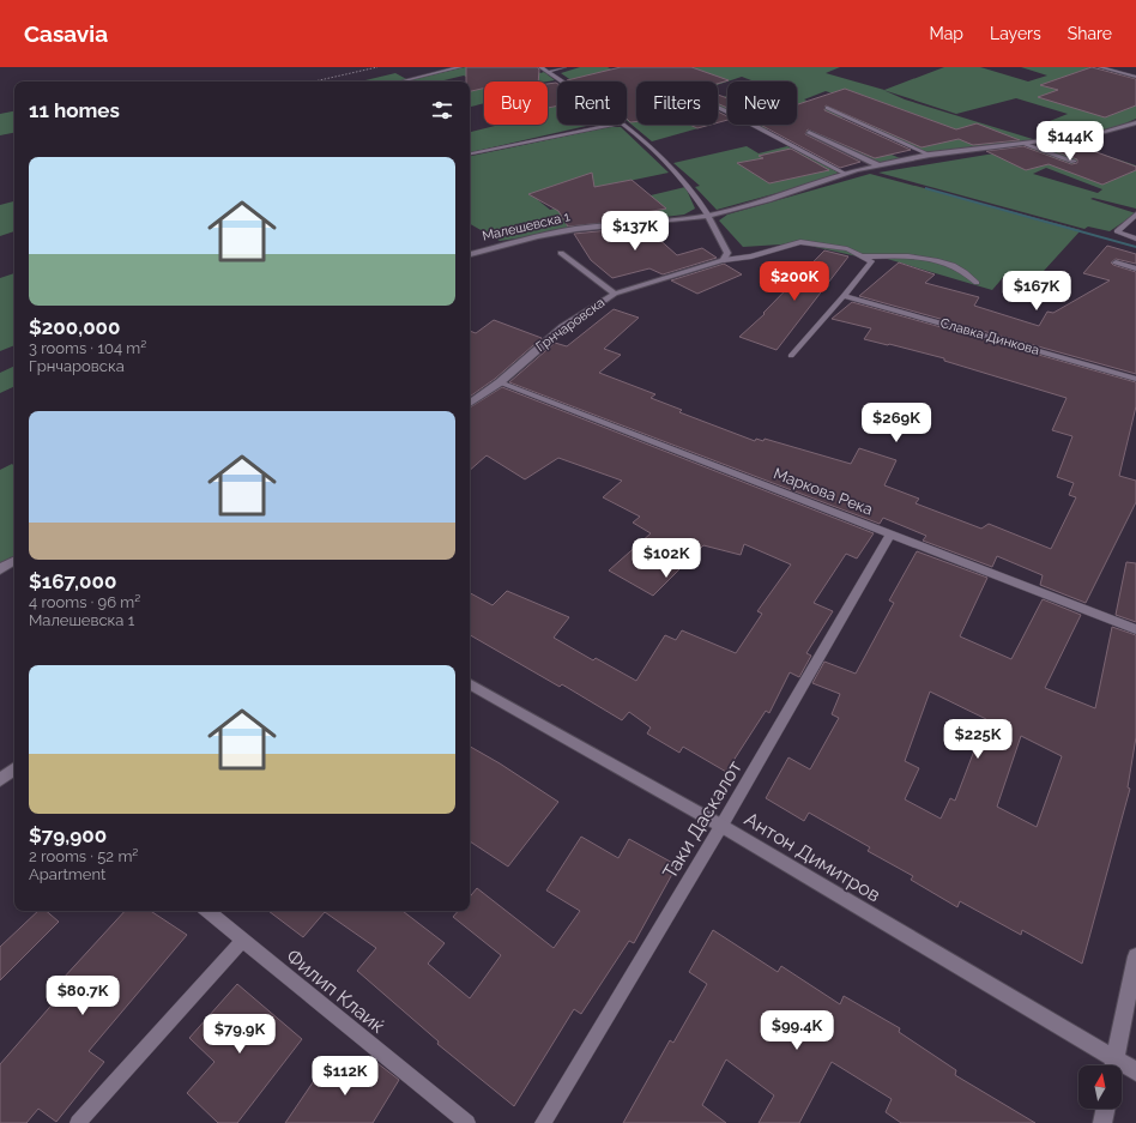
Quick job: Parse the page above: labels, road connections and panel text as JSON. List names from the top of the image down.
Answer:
{
  "streets": {
    "street": ["Малешевска 1", "Грнчаровска", "Антон Димитров"],
    "lane": [
      "Славка Динкова",
      "Маркова Река",
      "Таки Даскалот",
      "Филип Клаиќ"
    ]
  },
  "crossings": [
    ["Грнчаровска", "Маркова Река"],
    ["Маркова Река", "Таки Даскалот"],
    ["Таки Даскалот", "Антон Димитров"]
  ],
  "north": "top",
  "page": {
    "header": "Casavia",
    "nav": ["Map", "Layers", "Share"],
    "chip": [
      "Buy",
      "Rent",
      "Filters",
      "New"
    ],
    "heading": "11 homes",
    "price": [
      "$144K",
      "$137K",
      "$200K",
      "$167K",
      "$269K",
      "$102K",
      "$225K",
      "$80.7K",
      "$99.4K",
      "$79.9K",
      "$112K"
    ],
    "list": [
      {
        "name": "$200,000",
        "note": "3 rooms · 104 m² · Грнчаровска"
      },
      {
        "name": "$167,000",
        "note": "4 rooms · 96 m² · Малешевска 1"
      },
      {
        "name": "$79,900",
        "note": "2 rooms · 52 m² · Apartment"
      }
    ]
  }
}
